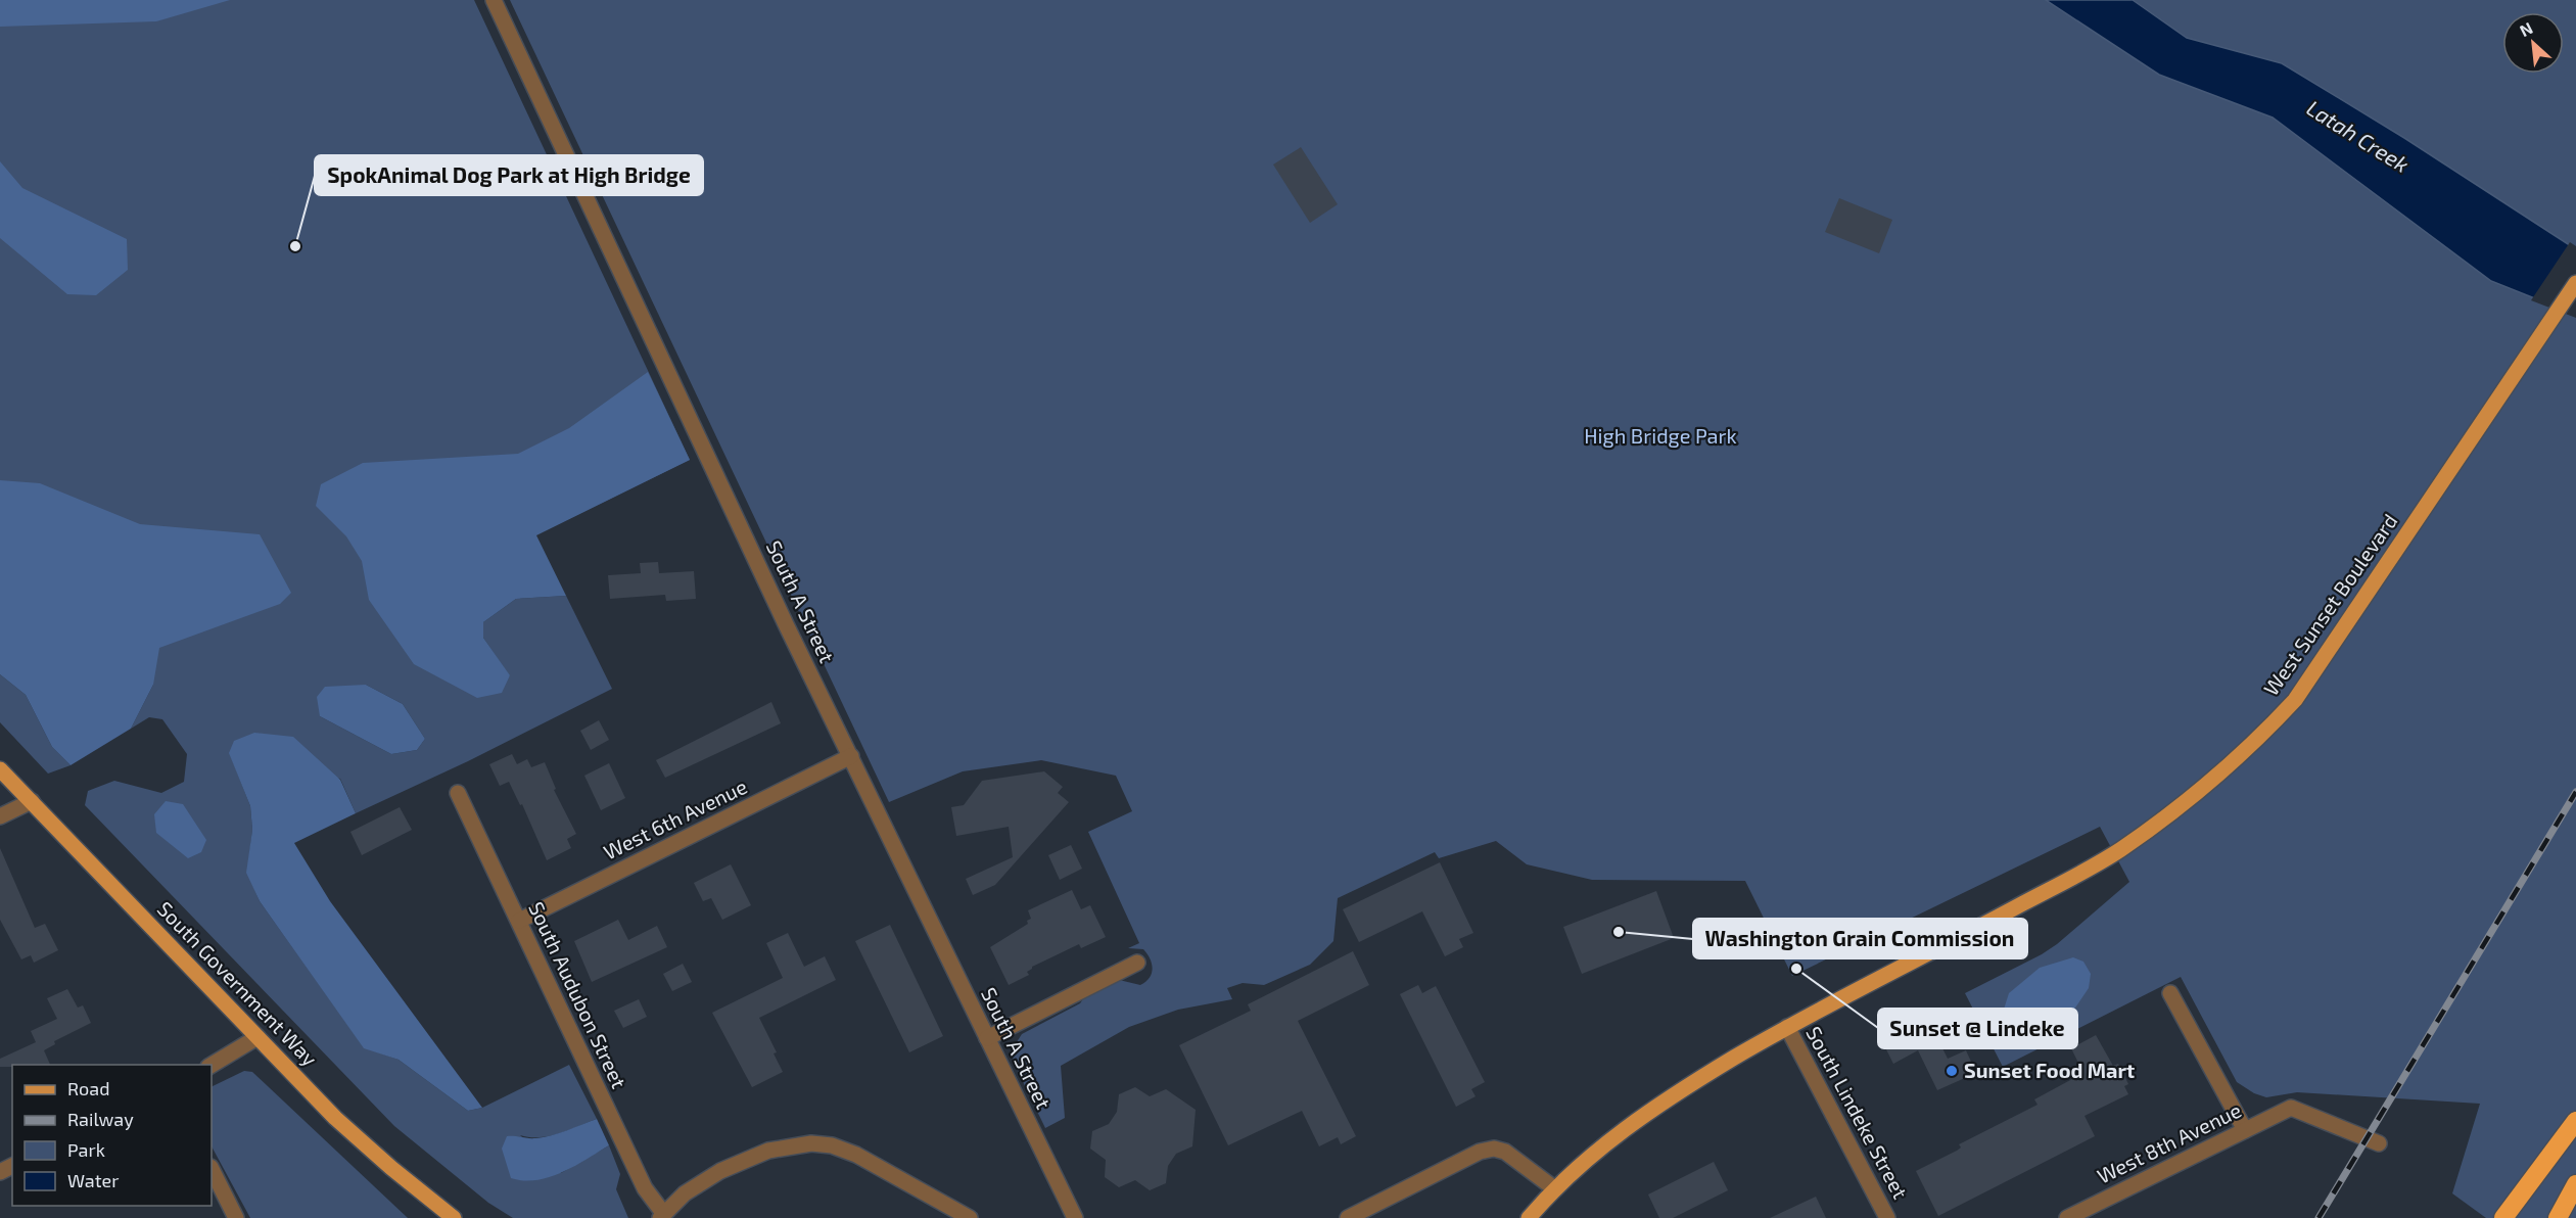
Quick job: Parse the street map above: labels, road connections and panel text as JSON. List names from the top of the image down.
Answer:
{
  "streets": {
    "main road": ["West Sunset Boulevard", "South Government Way"],
    "street": [
      "South A Street",
      "West 6th Avenue",
      "South Audubon Street",
      "South Lindeke Street",
      "West 8th Avenue"
    ]
  },
  "crossings": [
    ["South A Street", "West 6th Avenue"],
    ["West Sunset Boulevard", "South Lindeke Street"],
    ["West 6th Avenue", "South Audubon Street"]
  ],
  "water": ["Latah Creek"],
  "parks": ["High Bridge Park"],
  "places": [
    "SpokAnimal Dog Park at High Bridge",
    "Washington Grain Commission",
    "Sunset @ Lindeke",
    "Sunset Food Mart"
  ],
  "legend": [
    "Road",
    "Railway",
    "Park",
    "Water"
  ],
  "north": "top left"
}
